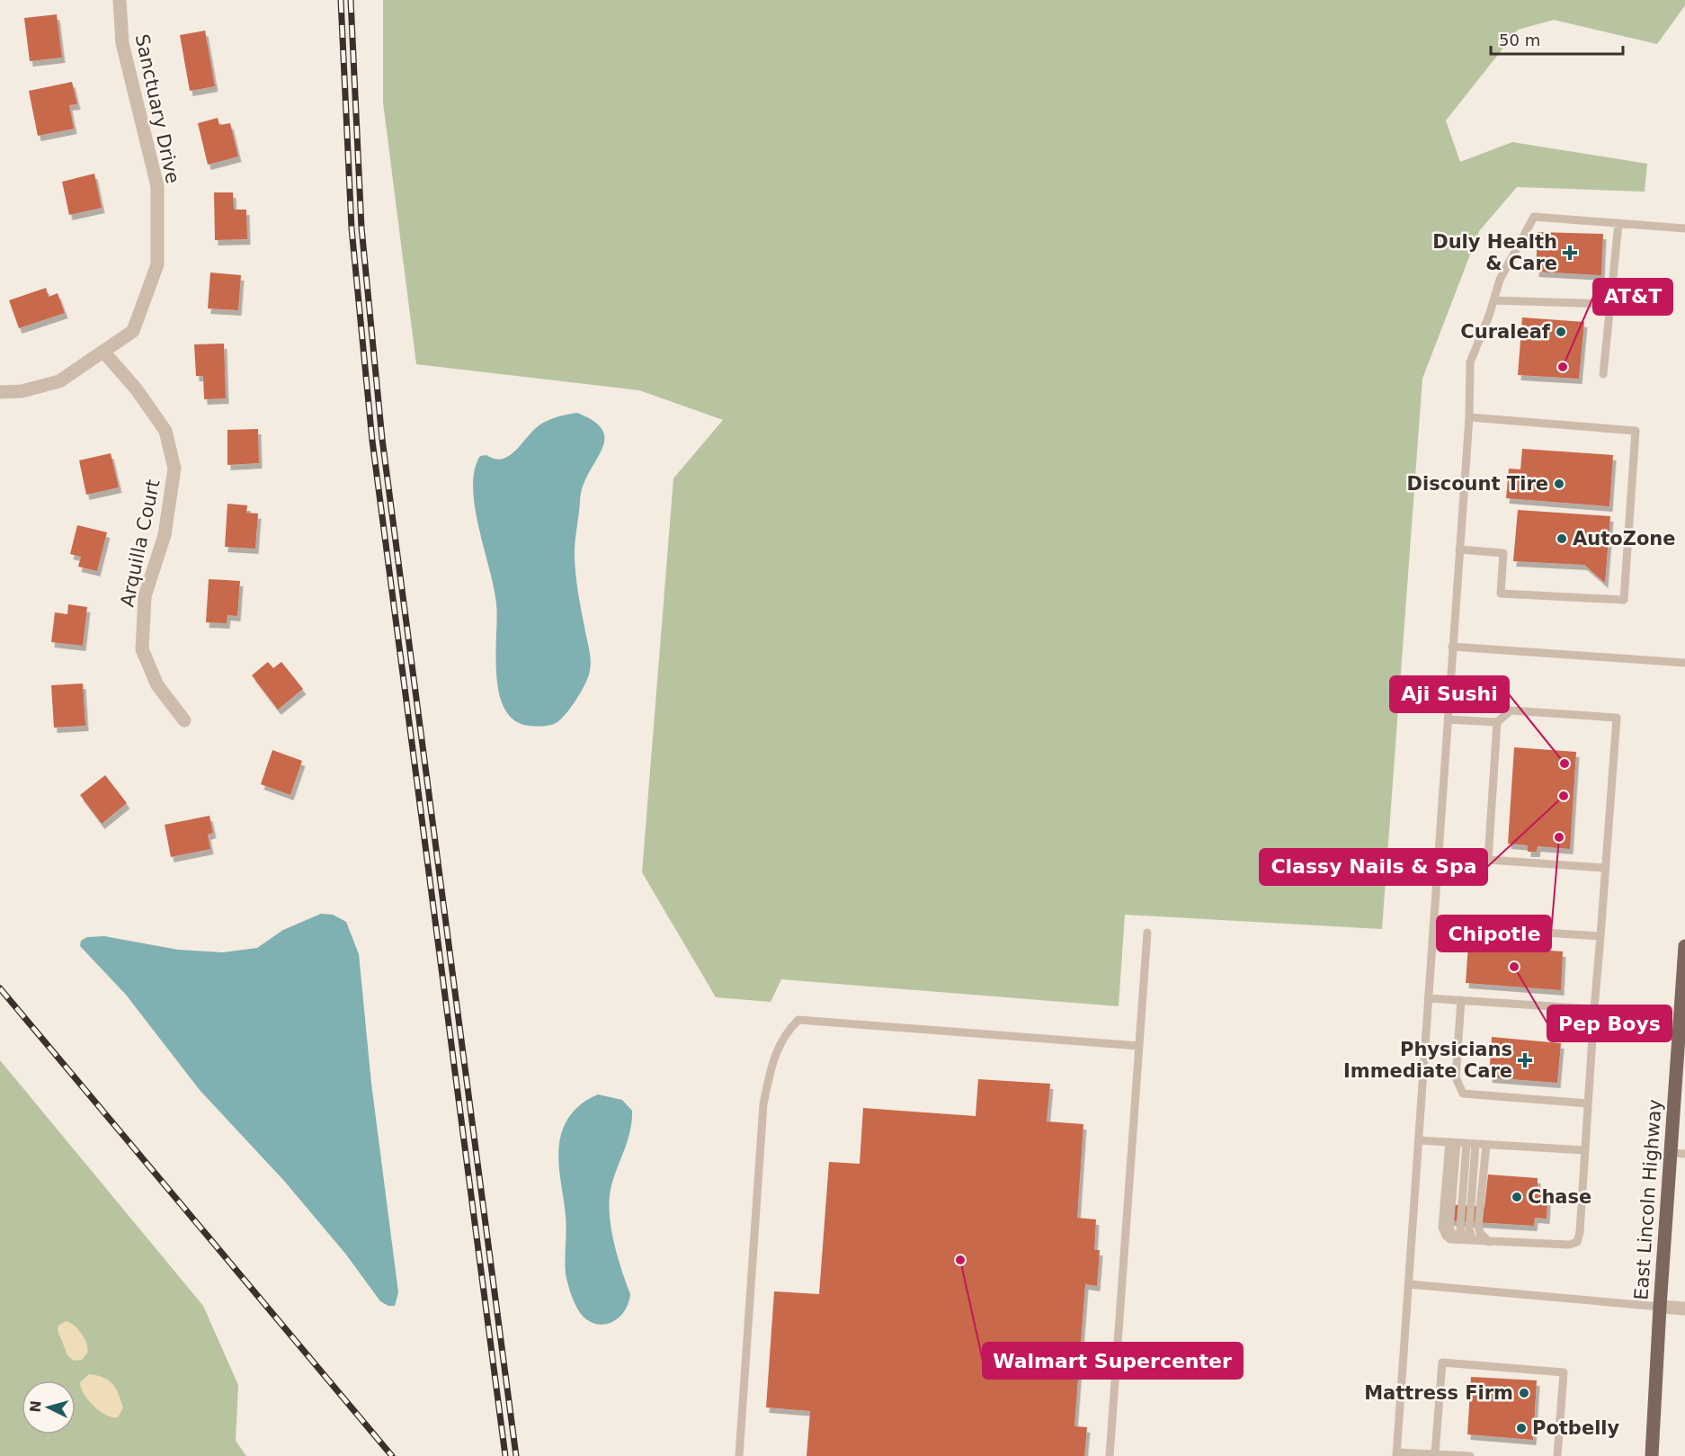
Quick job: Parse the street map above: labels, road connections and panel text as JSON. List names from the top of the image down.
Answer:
{
  "streets": {
    "main road": ["East Lincoln Highway"],
    "street": ["Sanctuary Drive", "Arquilla Court"]
  },
  "crossings": [
    ["Sanctuary Drive", "Arquilla Court"]
  ],
  "places": {
    "health": ["Duly Health & Care", "Physicians Immediate Care"],
    "other": [
      "Curaleaf",
      "AT&T",
      "Discount Tire",
      "AutoZone",
      "Aji Sushi",
      "Classy Nails & Spa",
      "Chipotle",
      "Pep Boys",
      "Chase",
      "Walmart Supercenter",
      "Mattress Firm",
      "Potbelly"
    ]
  },
  "scale_bar": "50 m",
  "north": "left"
}
